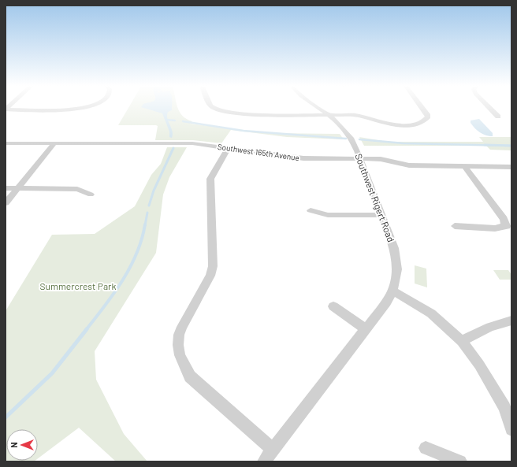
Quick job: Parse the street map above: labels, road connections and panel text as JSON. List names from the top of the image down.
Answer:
{
  "streets": {
    "street": ["Southwest 165th Avenue", "Southwest Rigert Road"]
  },
  "crossings": [
    ["Southwest 165th Avenue", "Southwest Rigert Road"]
  ],
  "parks": ["Summercrest Park"],
  "north": "left"
}
